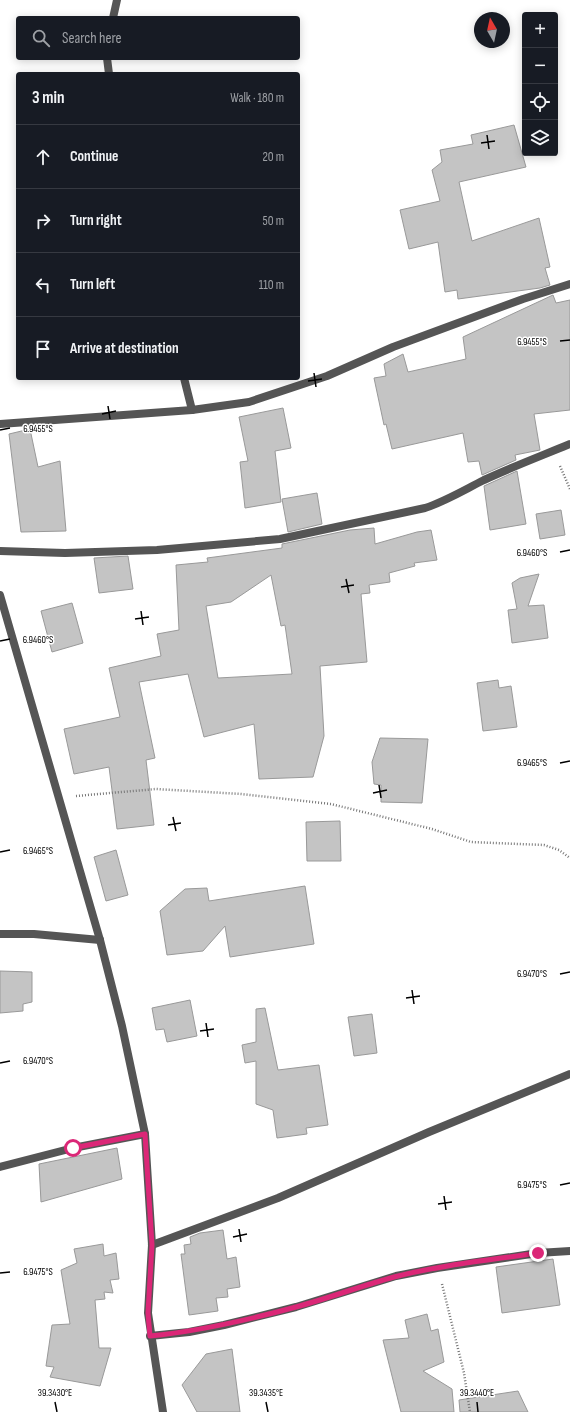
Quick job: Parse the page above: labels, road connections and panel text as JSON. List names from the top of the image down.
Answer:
{
  "north": "top",
  "page": {
    "map_buttons": ["+", "−"],
    "search": "Search here",
    "heading": ["3 min", "Walk · 180 m"],
    "list": [
      ["Continue", "20 m"],
      ["Turn right", "50 m"],
      ["Turn left", "110 m"],
      "Arrive at destination"
    ]
  },
  "coordinates": [
    "6.9455°S",
    "6.9460°S",
    "6.9465°S",
    "6.9470°S",
    "6.9475°S",
    "39.3430°E",
    "39.3435°E",
    "39.3440°E"
  ]
}
